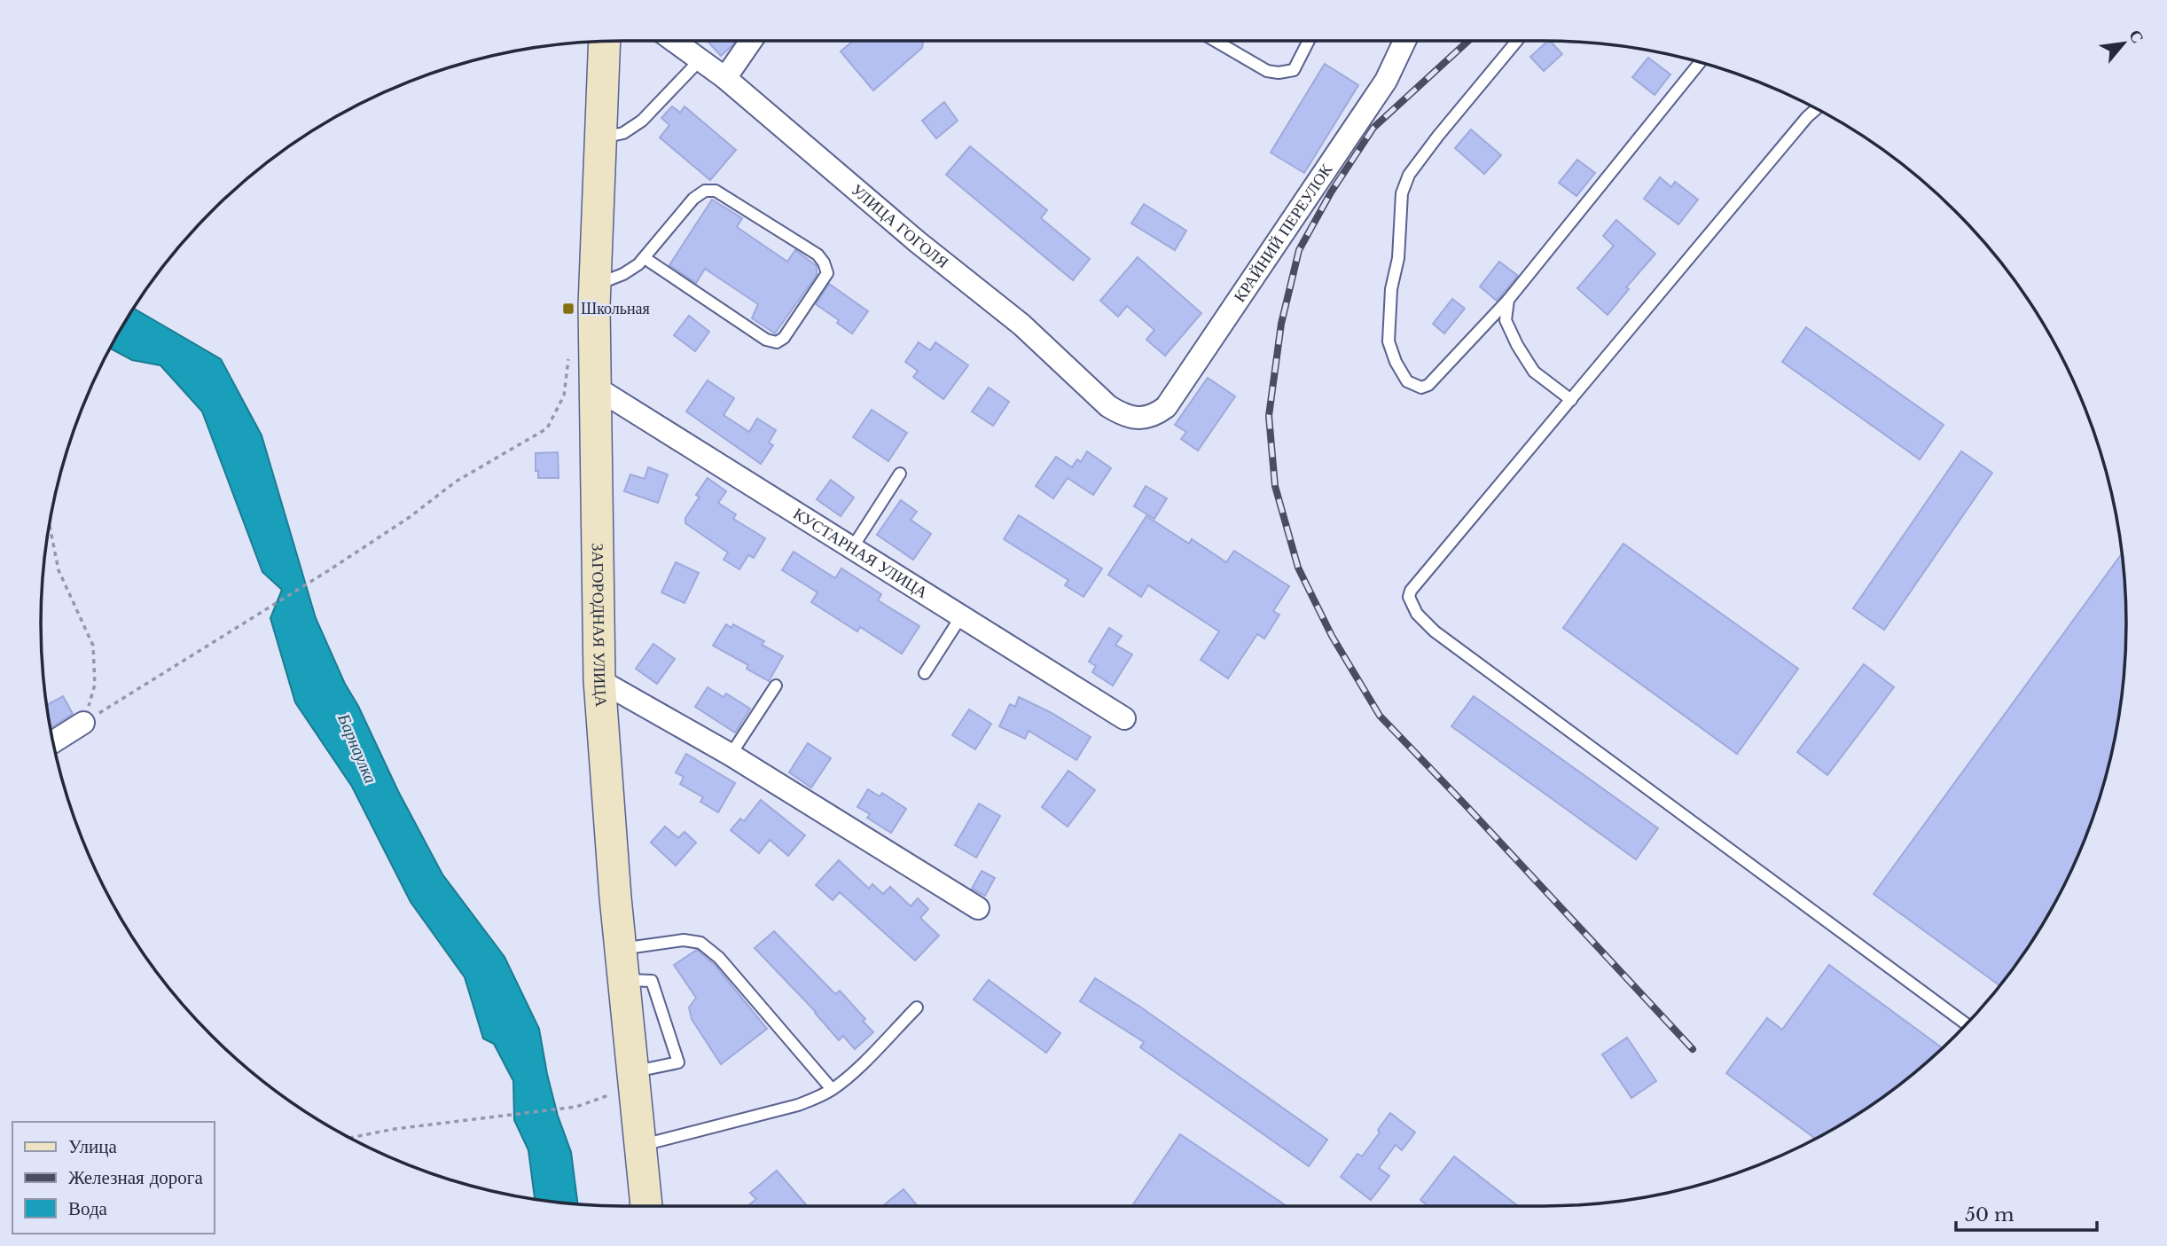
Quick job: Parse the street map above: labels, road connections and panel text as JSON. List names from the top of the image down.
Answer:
{
  "streets": {
    "main road": ["ЗАГОРОДНАЯ УЛИЦА"],
    "street": ["УЛИЦА ГОГОЛЯ", "КРАЙНИЙ ПЕРЕУЛОК", "КУСТАРНАЯ УЛИЦА"]
  },
  "crossings": [
    ["УЛИЦА ГОГОЛЯ", "КРАЙНИЙ ПЕРЕУЛОК"],
    ["КУСТАРНАЯ УЛИЦА", "ЗАГОРОДНАЯ УЛИЦА"]
  ],
  "water": ["Барнаулка"],
  "places": {
    "transit": ["Школьная"]
  },
  "legend": ["Улица", "Железная дорога", "Вода"],
  "scale_bar": "50 m",
  "north": "top right"
}
